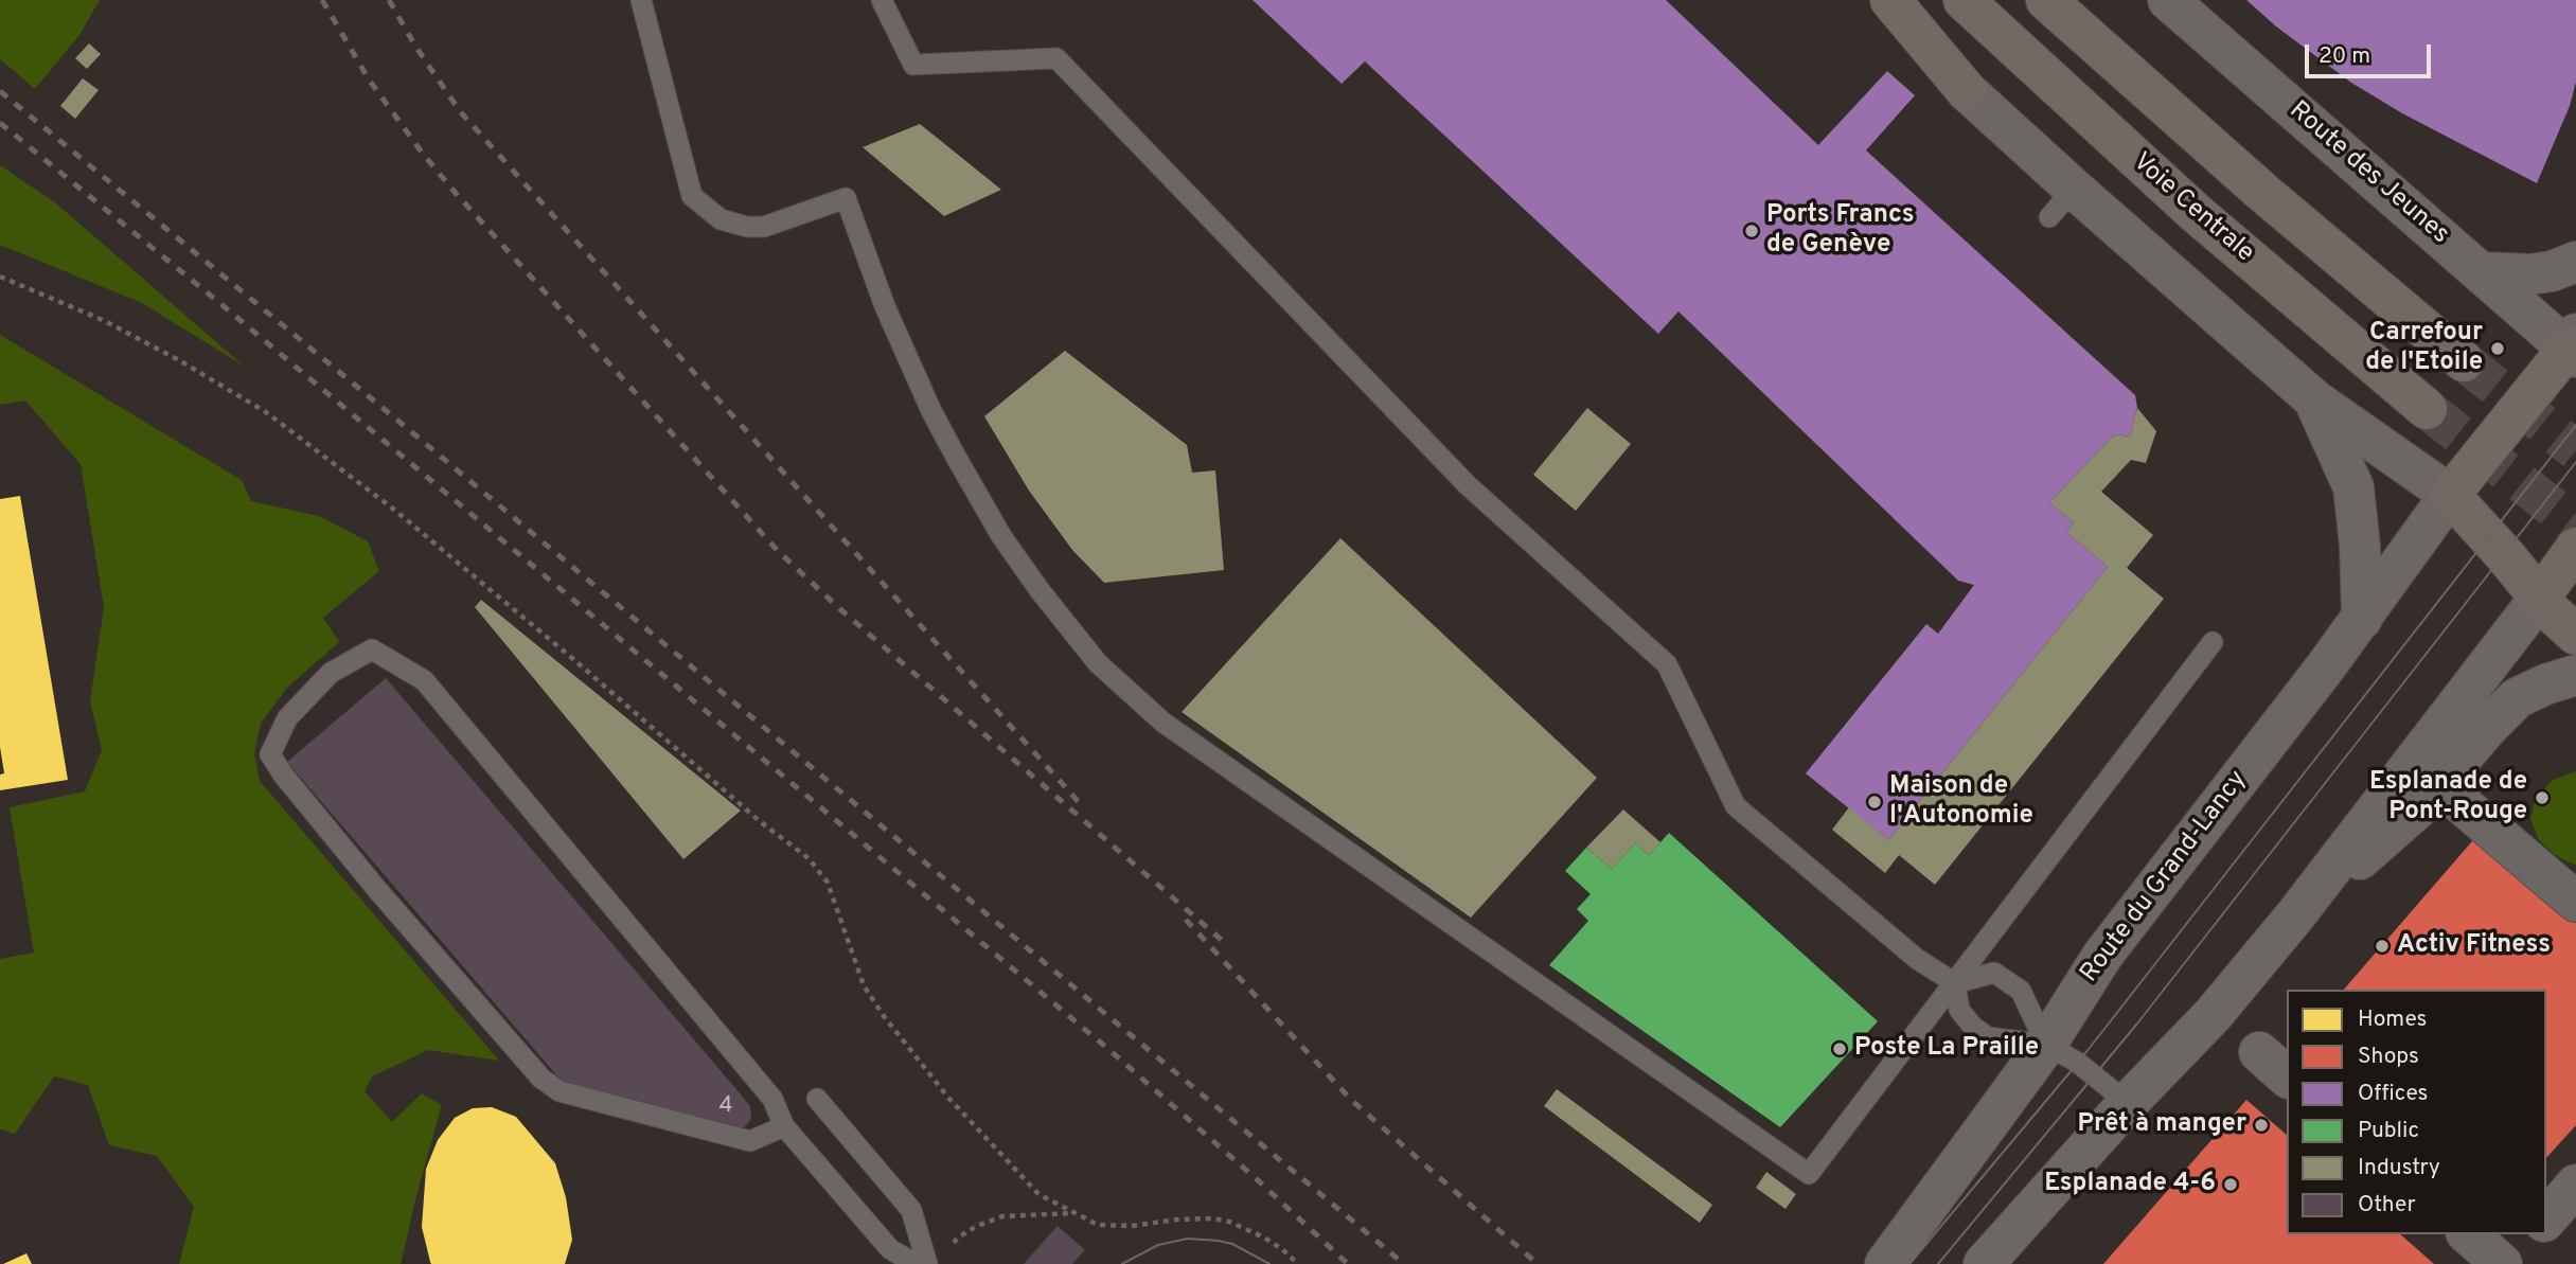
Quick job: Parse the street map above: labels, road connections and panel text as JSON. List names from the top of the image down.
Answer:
{
  "streets": {
    "main road": ["Route des Jeunes", "Voie Centrale", "Route du Grand-Lancy"]
  },
  "places": [
    "Ports Francs de Genève",
    "Carrefour de l'Etoile",
    "Esplanade de Pont-Rouge",
    "Maison de l'Autonomie",
    "Activ Fitness",
    "Poste La Praille",
    "Prêt à manger",
    "Esplanade 4-6"
  ],
  "house_numbers": ["4"],
  "legend": [
    "Homes",
    "Shops",
    "Offices",
    "Public",
    "Industry",
    "Other"
  ],
  "scale_bar": "20 m"
}
